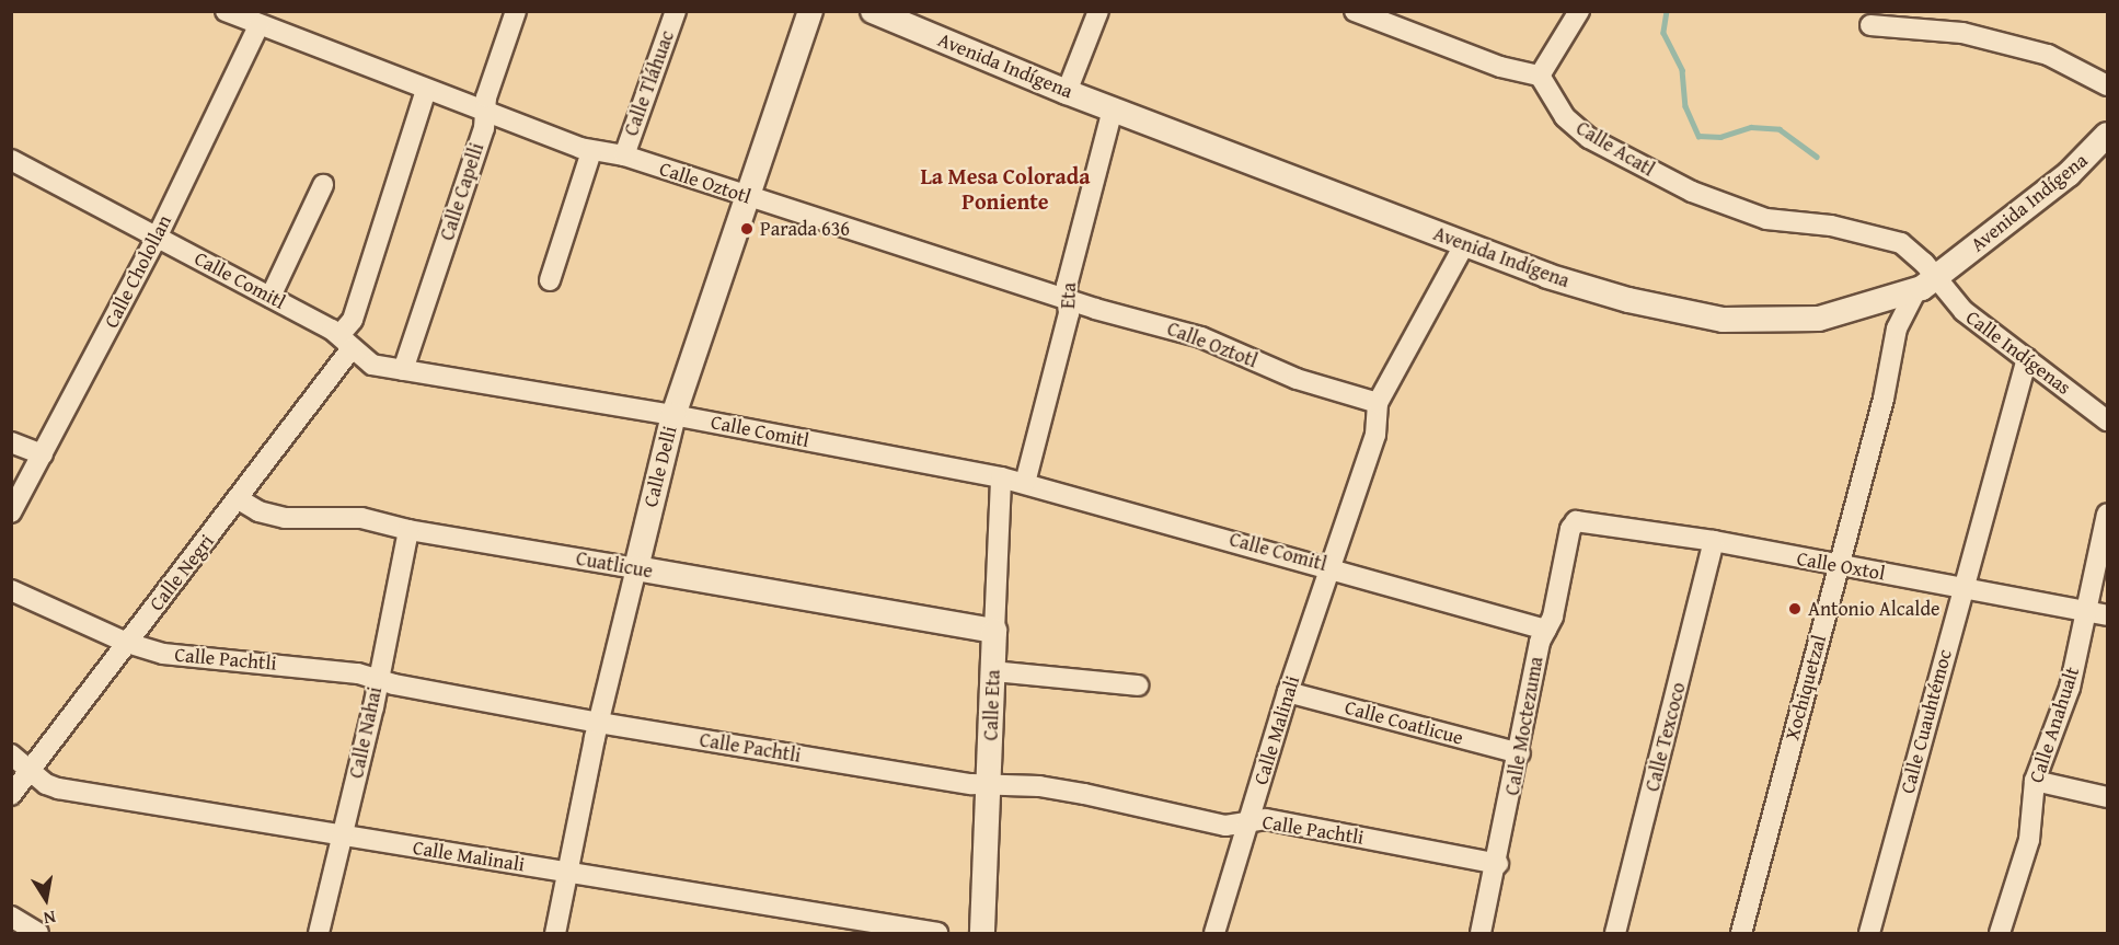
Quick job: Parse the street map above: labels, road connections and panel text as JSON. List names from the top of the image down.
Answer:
{
  "streets": {
    "street": [
      "Avenida Indígena",
      "Calle Tláhuac",
      "Calle Acatl",
      "Calle Oztotl",
      "Calle Capelli",
      "Calle Cholollan",
      "Calle Comitl",
      "Eta",
      "Calle Indígenas",
      "Calle Delli",
      "Cuatlicue",
      "Calle Oxtol",
      "Calle Negri",
      "Calle Pachtli",
      "Xochiquetzal",
      "Calle Eta",
      "Calle Cuauhtémoc",
      "Calle Coatlicue",
      "Calle Anahualt",
      "Calle Moctezuma",
      "Calle Malinali",
      "Calle Nahai",
      "Calle Texcoco"
    ]
  },
  "crossings": [
    ["Avenida Indígena", "Eta"],
    ["Avenida Indígena", "Calle Indígenas"],
    ["Avenida Indígena", "Xochiquetzal"],
    ["Calle Tláhuac", "Calle Oztotl"],
    ["Calle Acatl", "Calle Indígenas"],
    ["Calle Oztotl", "Calle Capelli"],
    ["Calle Oztotl", "Calle Cholollan"],
    ["Calle Oztotl", "Eta"],
    ["Calle Oztotl", "Calle Delli"],
    ["Calle Oztotl", "Calle Negri"],
    ["Calle Oztotl", "Calle Malinali"],
    ["Calle Capelli", "Calle Comitl"],
    ["Calle Cholollan", "Calle Comitl"],
    ["Calle Comitl", "Eta"],
    ["Calle Comitl", "Calle Delli"],
    ["Calle Comitl", "Calle Negri"],
    ["Calle Comitl", "Calle Eta"],
    ["Calle Comitl", "Calle Moctezuma"],
    ["Calle Comitl", "Calle Malinali"],
    ["Calle Indígenas", "Xochiquetzal"],
    ["Calle Indígenas", "Calle Cuauhtémoc"],
    ["Calle Delli", "Cuatlicue"],
    ["Calle Delli", "Calle Pachtli"],
    ["Calle Delli", "Calle Malinali"],
    ["Cuatlicue", "Calle Negri"],
    ["Cuatlicue", "Calle Eta"],
    ["Cuatlicue", "Calle Nahai"],
    ["Calle Oxtol", "Xochiquetzal"],
    ["Calle Oxtol", "Calle Cuauhtémoc"],
    ["Calle Oxtol", "Calle Anahualt"],
    ["Calle Oxtol", "Calle Moctezuma"],
    ["Calle Oxtol", "Calle Texcoco"],
    ["Calle Negri", "Calle Pachtli"],
    ["Calle Negri", "Calle Malinali"],
    ["Calle Pachtli", "Calle Eta"],
    ["Calle Pachtli", "Calle Moctezuma"],
    ["Calle Pachtli", "Calle Malinali"],
    ["Calle Pachtli", "Calle Nahai"],
    ["Calle Coatlicue", "Calle Moctezuma"],
    ["Calle Coatlicue", "Calle Malinali"],
    ["Calle Malinali", "Calle Nahai"]
  ],
  "districts": ["La Mesa Colorada Poniente"],
  "places": ["Parada 636", "Antonio Alcalde"],
  "north": "bottom"
}
